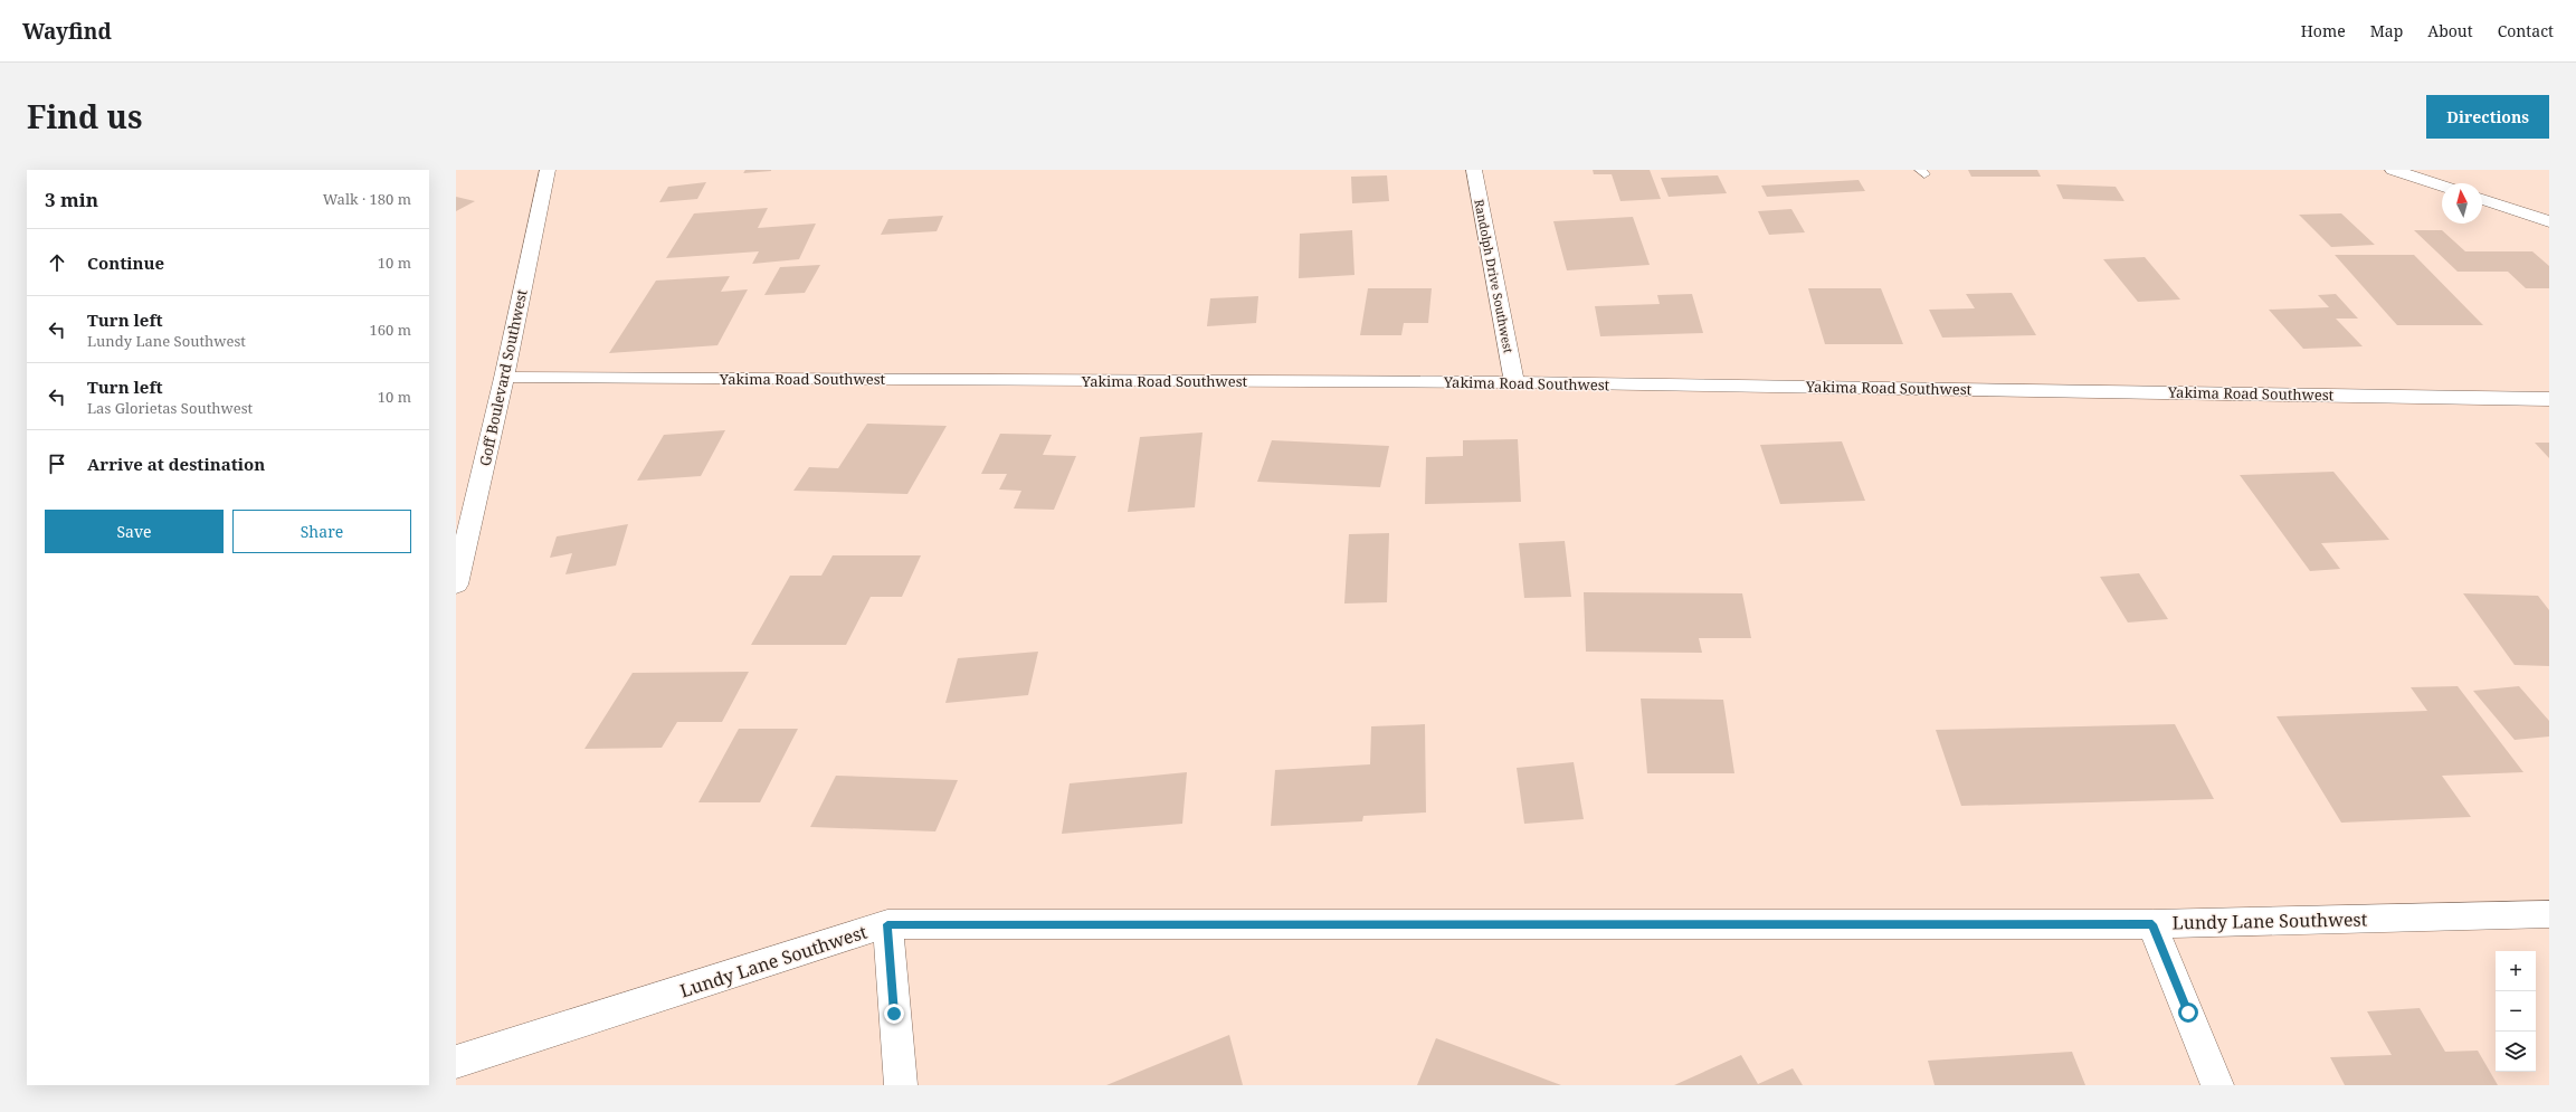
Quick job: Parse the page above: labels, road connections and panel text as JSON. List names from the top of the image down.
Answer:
{
  "streets": {
    "street": [
      "Randolph Drive Southwest",
      "Goff Boulevard Southwest",
      "Yakima Road Southwest",
      "Lundy Lane Southwest"
    ]
  },
  "crossings": [
    ["Randolph Drive Southwest", "Yakima Road Southwest"],
    ["Goff Boulevard Southwest", "Yakima Road Southwest"]
  ],
  "north": "top",
  "page": {
    "header": "Wayfind",
    "nav": [
      "Home",
      "Map",
      "About",
      "Contact"
    ],
    "title": "Find us",
    "buttons": [
      "Directions",
      ["Save", "Share"]
    ],
    "heading": ["3 min", "Walk · 180 m"],
    "list": [
      ["Continue", "10 m"],
      ["Turn left", "Lundy Lane Southwest", "160 m"],
      ["Turn left", "Las Glorietas Southwest", "10 m"],
      "Arrive at destination"
    ],
    "map_buttons": ["+", "−"]
  }
}
